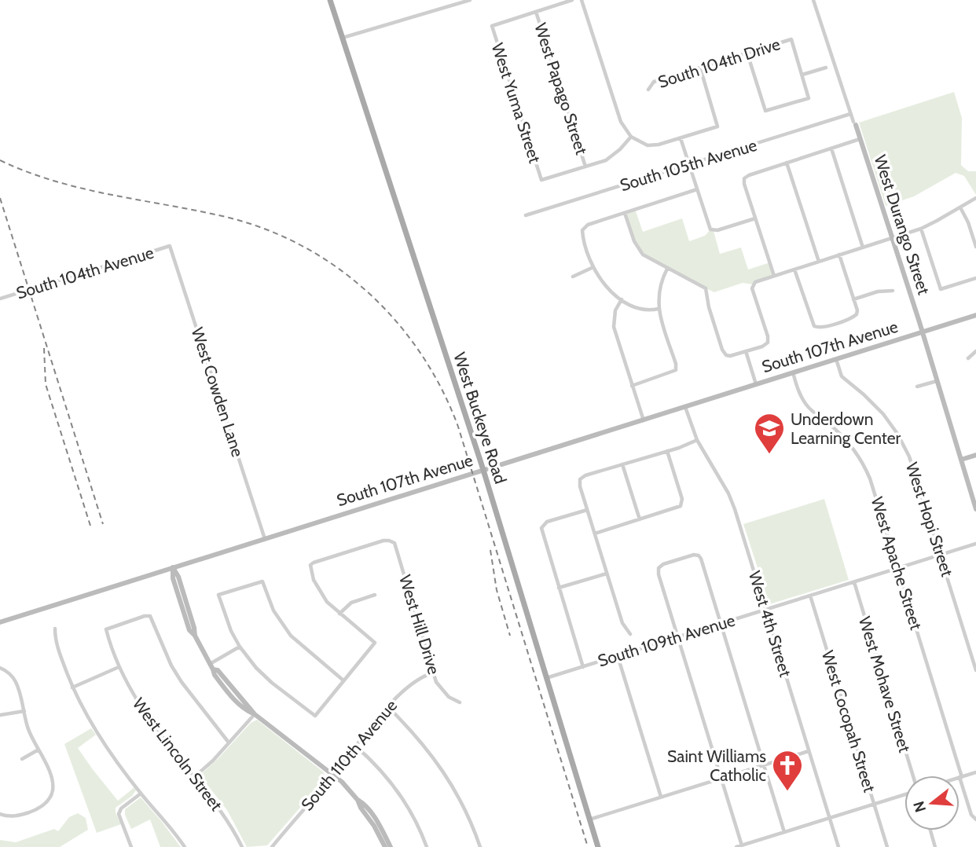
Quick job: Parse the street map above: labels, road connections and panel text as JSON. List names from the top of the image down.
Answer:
{
  "streets": {
    "main road": ["West Durango Street", "South 107th Avenue", "West Buckeye Road"],
    "street": [
      "South 104th Drive",
      "West Papago Street",
      "West Yuma Street",
      "South 105th Avenue",
      "South 104th Avenue",
      "West Cowden Lane",
      "West Hopi Street",
      "West Apache Street",
      "West 4th Street",
      "West Hill Drive",
      "South 109th Avenue",
      "West Mohave Street",
      "West Cocopah Street",
      "West Lincoln Street",
      "South 110th Avenue"
    ]
  },
  "crossings": [
    ["West Papago Street", "West Yuma Street"],
    ["South 105th Avenue", "West Durango Street"],
    ["West Durango Street", "South 107th Avenue"],
    ["South 104th Avenue", "West Cowden Lane"],
    ["South 107th Avenue", "West Cowden Lane"],
    ["South 107th Avenue", "West Buckeye Road"],
    ["South 107th Avenue", "West Hopi Street"],
    ["South 107th Avenue", "West Apache Street"],
    ["South 107th Avenue", "West 4th Street"],
    ["West Buckeye Road", "South 109th Avenue"],
    ["West Hopi Street", "South 109th Avenue"],
    ["West Apache Street", "South 109th Avenue"],
    ["West 4th Street", "South 109th Avenue"],
    ["West Hill Drive", "South 110th Avenue"],
    ["South 109th Avenue", "West Mohave Street"],
    ["South 109th Avenue", "West Cocopah Street"]
  ],
  "places": {
    "school or university": ["Underdown Learning Center"],
    "church": ["Saint Williams Catholic"]
  },
  "north": "left"
}
